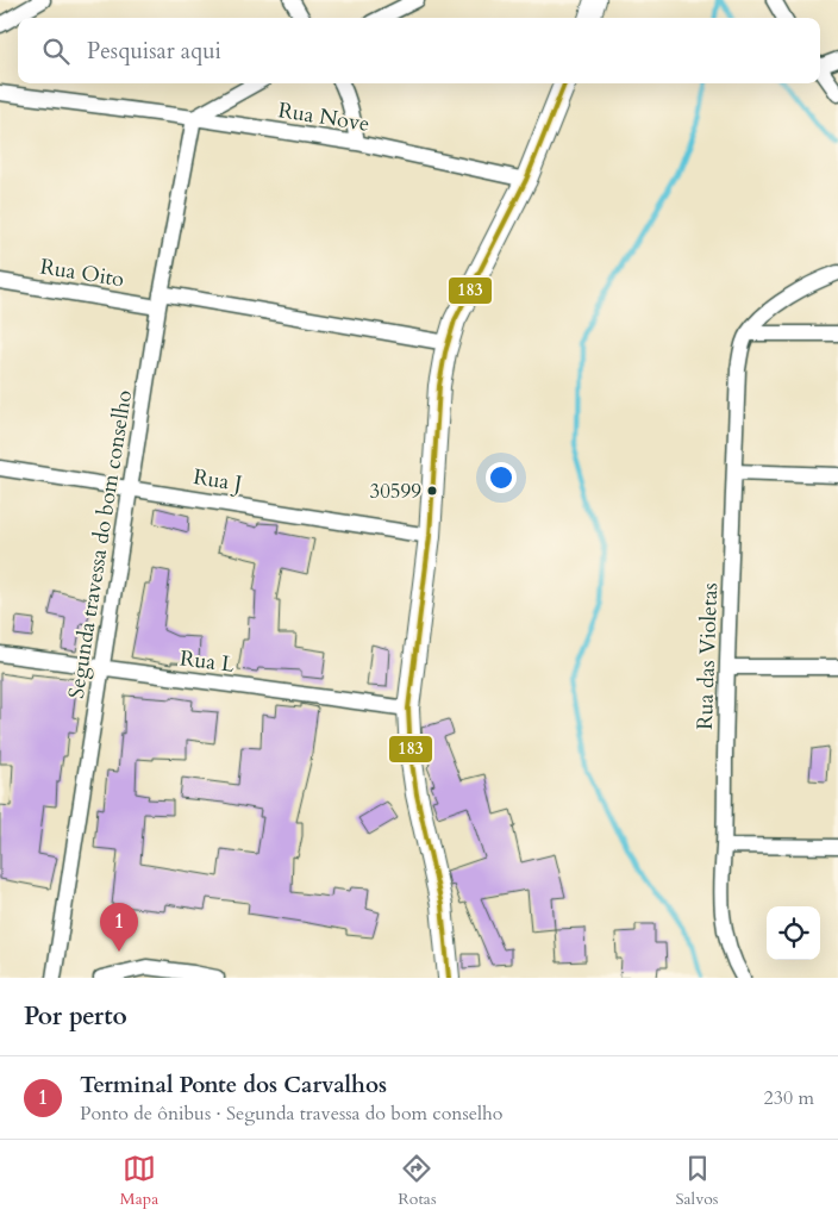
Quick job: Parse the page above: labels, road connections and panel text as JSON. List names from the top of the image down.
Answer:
{
  "streets": {
    "street": [
      "Rua Nove",
      "Rua Oito",
      "Rua J",
      "Segunda travessa do bom conselho",
      "Rua das Violetas",
      "Rua L"
    ]
  },
  "crossings": [
    ["Rua Nove", "Segunda travessa do bom conselho"],
    ["Rua Oito", "Segunda travessa do bom conselho"],
    ["Rua J", "Segunda travessa do bom conselho"],
    ["Segunda travessa do bom conselho", "Rua L"]
  ],
  "places": ["30599"],
  "lines": ["transit line 183"],
  "page": {
    "search": "Pesquisar aqui",
    "pins": "1",
    "heading": "Por perto",
    "list": [
      {
        "mark": "1",
        "name": "Terminal Ponte dos Carvalhos",
        "note": "Ponto de ônibus · Segunda travessa do bom conselho",
        "value": "230 m"
      }
    ],
    "nav": ["Mapa", "Rotas", "Salvos"]
  }
}
